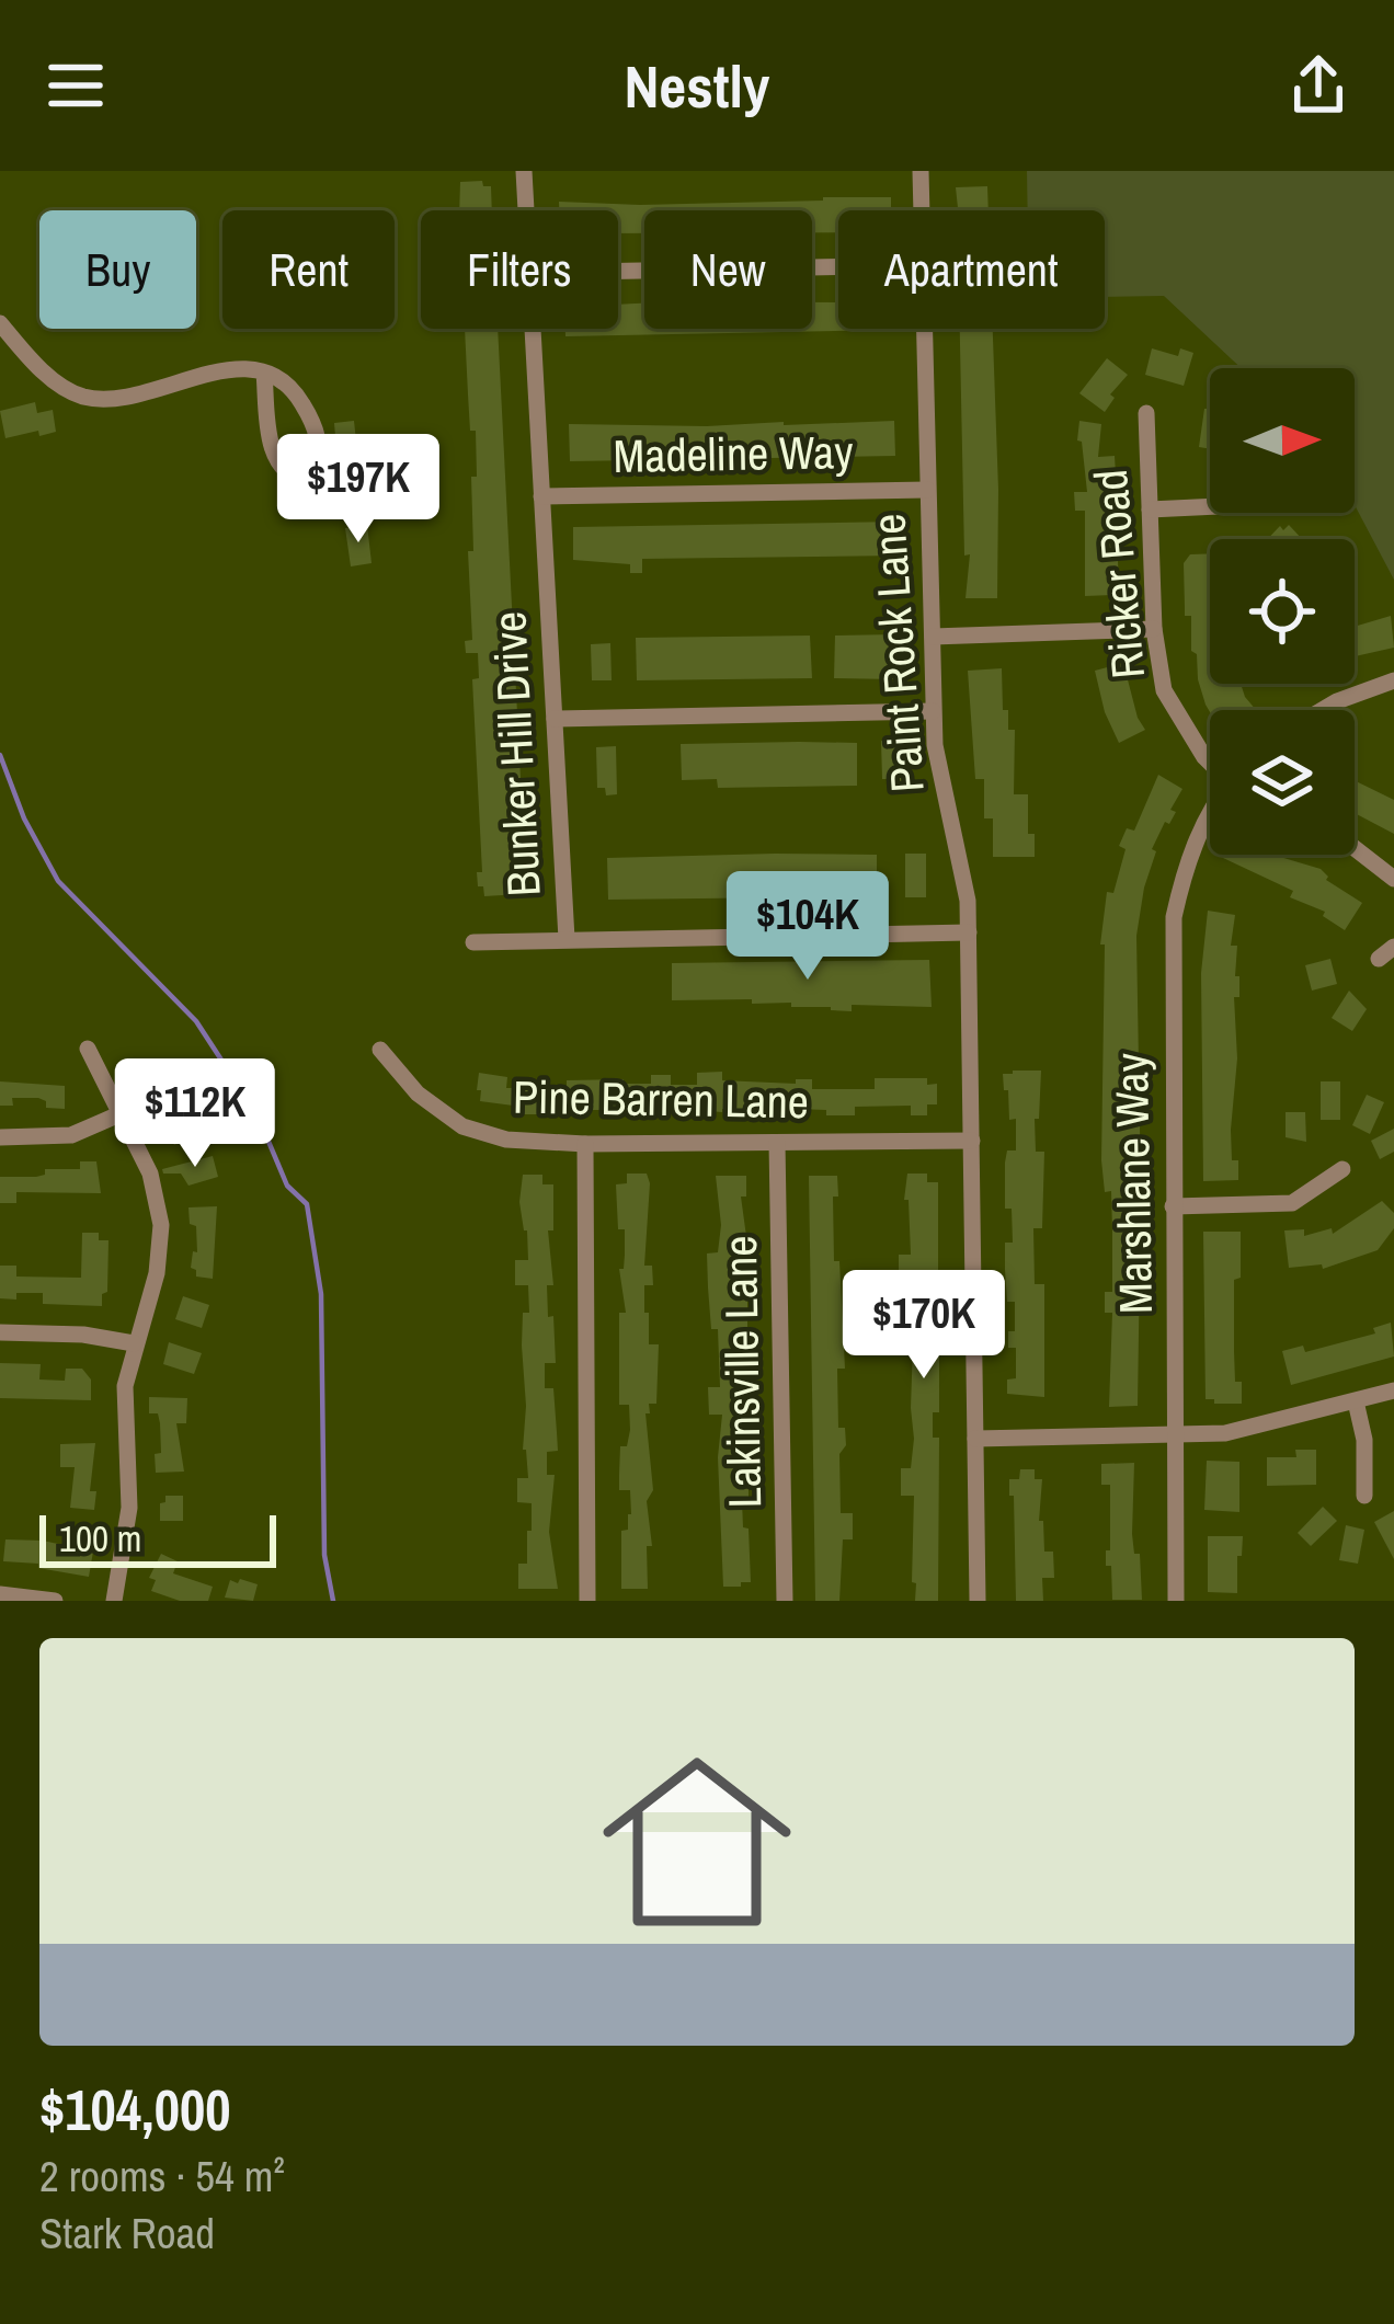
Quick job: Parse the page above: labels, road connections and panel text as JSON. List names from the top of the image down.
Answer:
{
  "streets": {
    "street": [
      "Madeline Way",
      "Ricker Road",
      "Paint Rock Lane",
      "Bunker Hill Drive",
      "Pine Barren Lane",
      "Marshlane Way",
      "Lakinsville Lane"
    ]
  },
  "crossings": [
    ["Madeline Way", "Paint Rock Lane"],
    ["Madeline Way", "Bunker Hill Drive"],
    ["Paint Rock Lane", "Pine Barren Lane"],
    ["Pine Barren Lane", "Lakinsville Lane"]
  ],
  "scale_bar": "100 m",
  "north": "right",
  "page": {
    "header": "Nestly",
    "chip": [
      "Buy",
      "Rent",
      "Filters",
      "New",
      "Apartment"
    ],
    "price": [
      "$197K",
      "$104K",
      "$112K",
      "$170K"
    ],
    "scale": "100 m",
    "list": [
      {
        "name": "$104,000",
        "note": "2 rooms · 54 m² · Stark Road"
      }
    ]
  }
}
